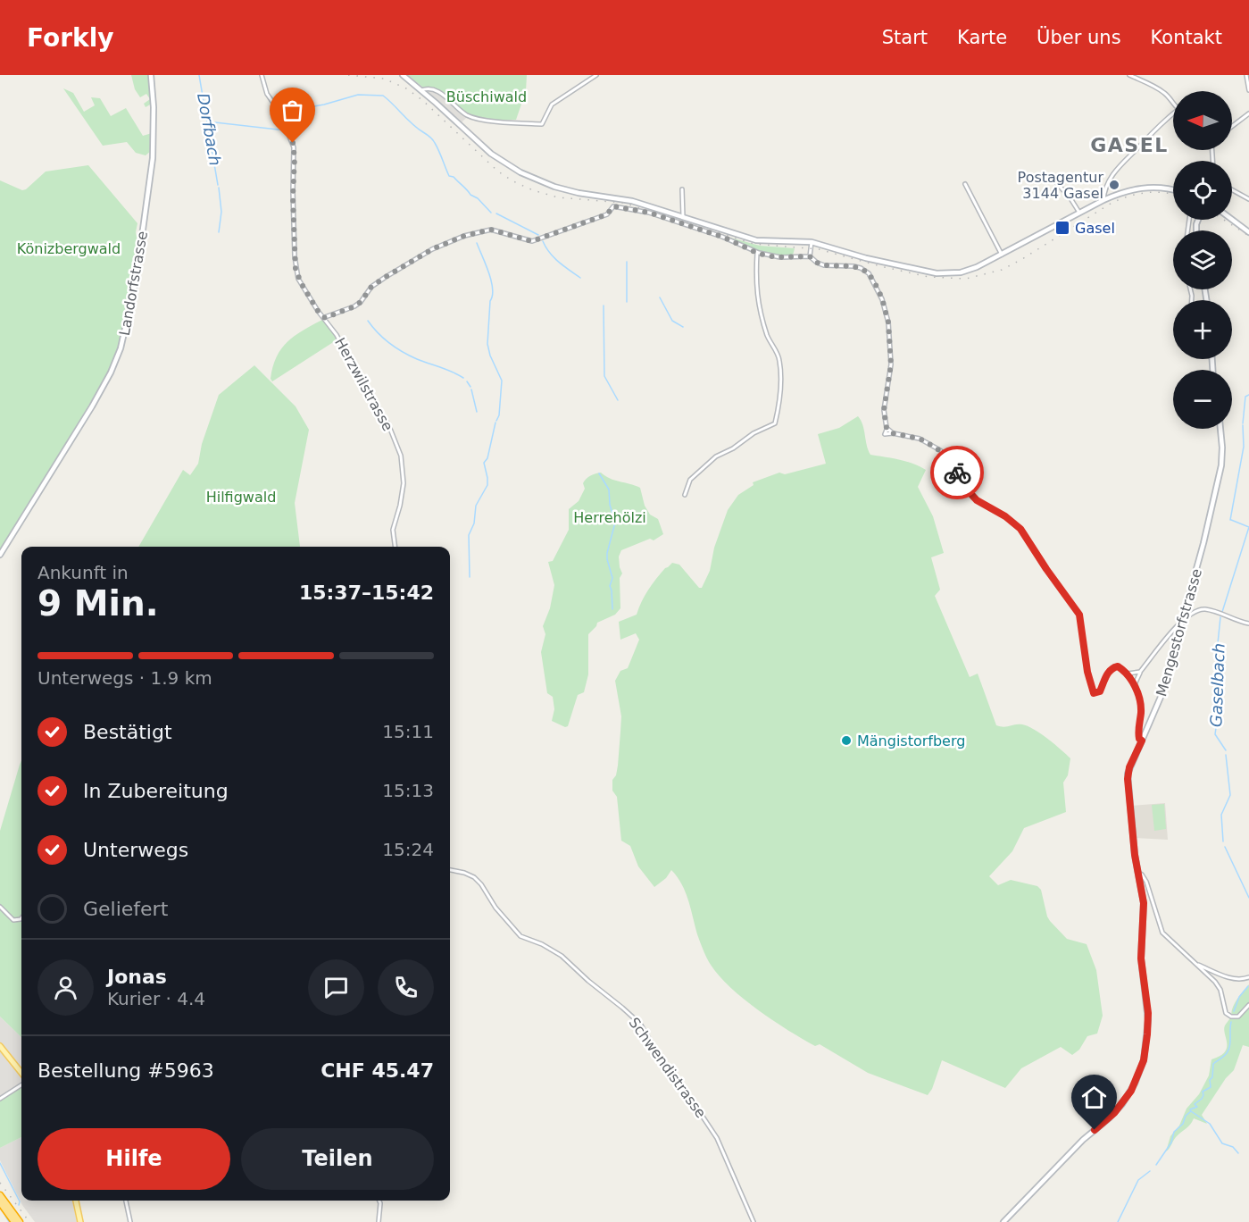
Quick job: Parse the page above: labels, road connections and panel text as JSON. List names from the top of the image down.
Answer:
{
  "streets": {
    "street": [
      "Landorfstrasse",
      "Herzwilstrasse",
      "Mengestorfstrasse",
      "Schwendistrasse"
    ]
  },
  "districts": ["GASEL"],
  "water": ["Dorfbach", "Gaselbach"],
  "parks": [
    "Büschiwald",
    "Könizbergwald",
    "Hilfigwald",
    "Herrehölzi"
  ],
  "places": {
    "other": ["Postagentur 3144 Gasel", "Mängistorfberg"],
    "transit": ["Gasel"]
  },
  "north": "left",
  "page": {
    "header": "Forkly",
    "nav": [
      "Start",
      "Karte",
      "Über uns",
      "Kontakt"
    ],
    "map_buttons": ["+", "−"],
    "heading": ["9 Min.", "Ankunft in", "15:37–15:42"],
    "panel": [
      "Jonas",
      "Kurier · 4.4",
      "Bestellung #5963",
      "CHF 45.47"
    ],
    "bar": "Unterwegs · 1.9 km",
    "list": [
      ["Bestätigt", "15:11"],
      ["In Zubereitung", "15:13"],
      ["Unterwegs", "15:24"],
      "Geliefert"
    ],
    "buttons": ["Hilfe", "Teilen"]
  }
}
